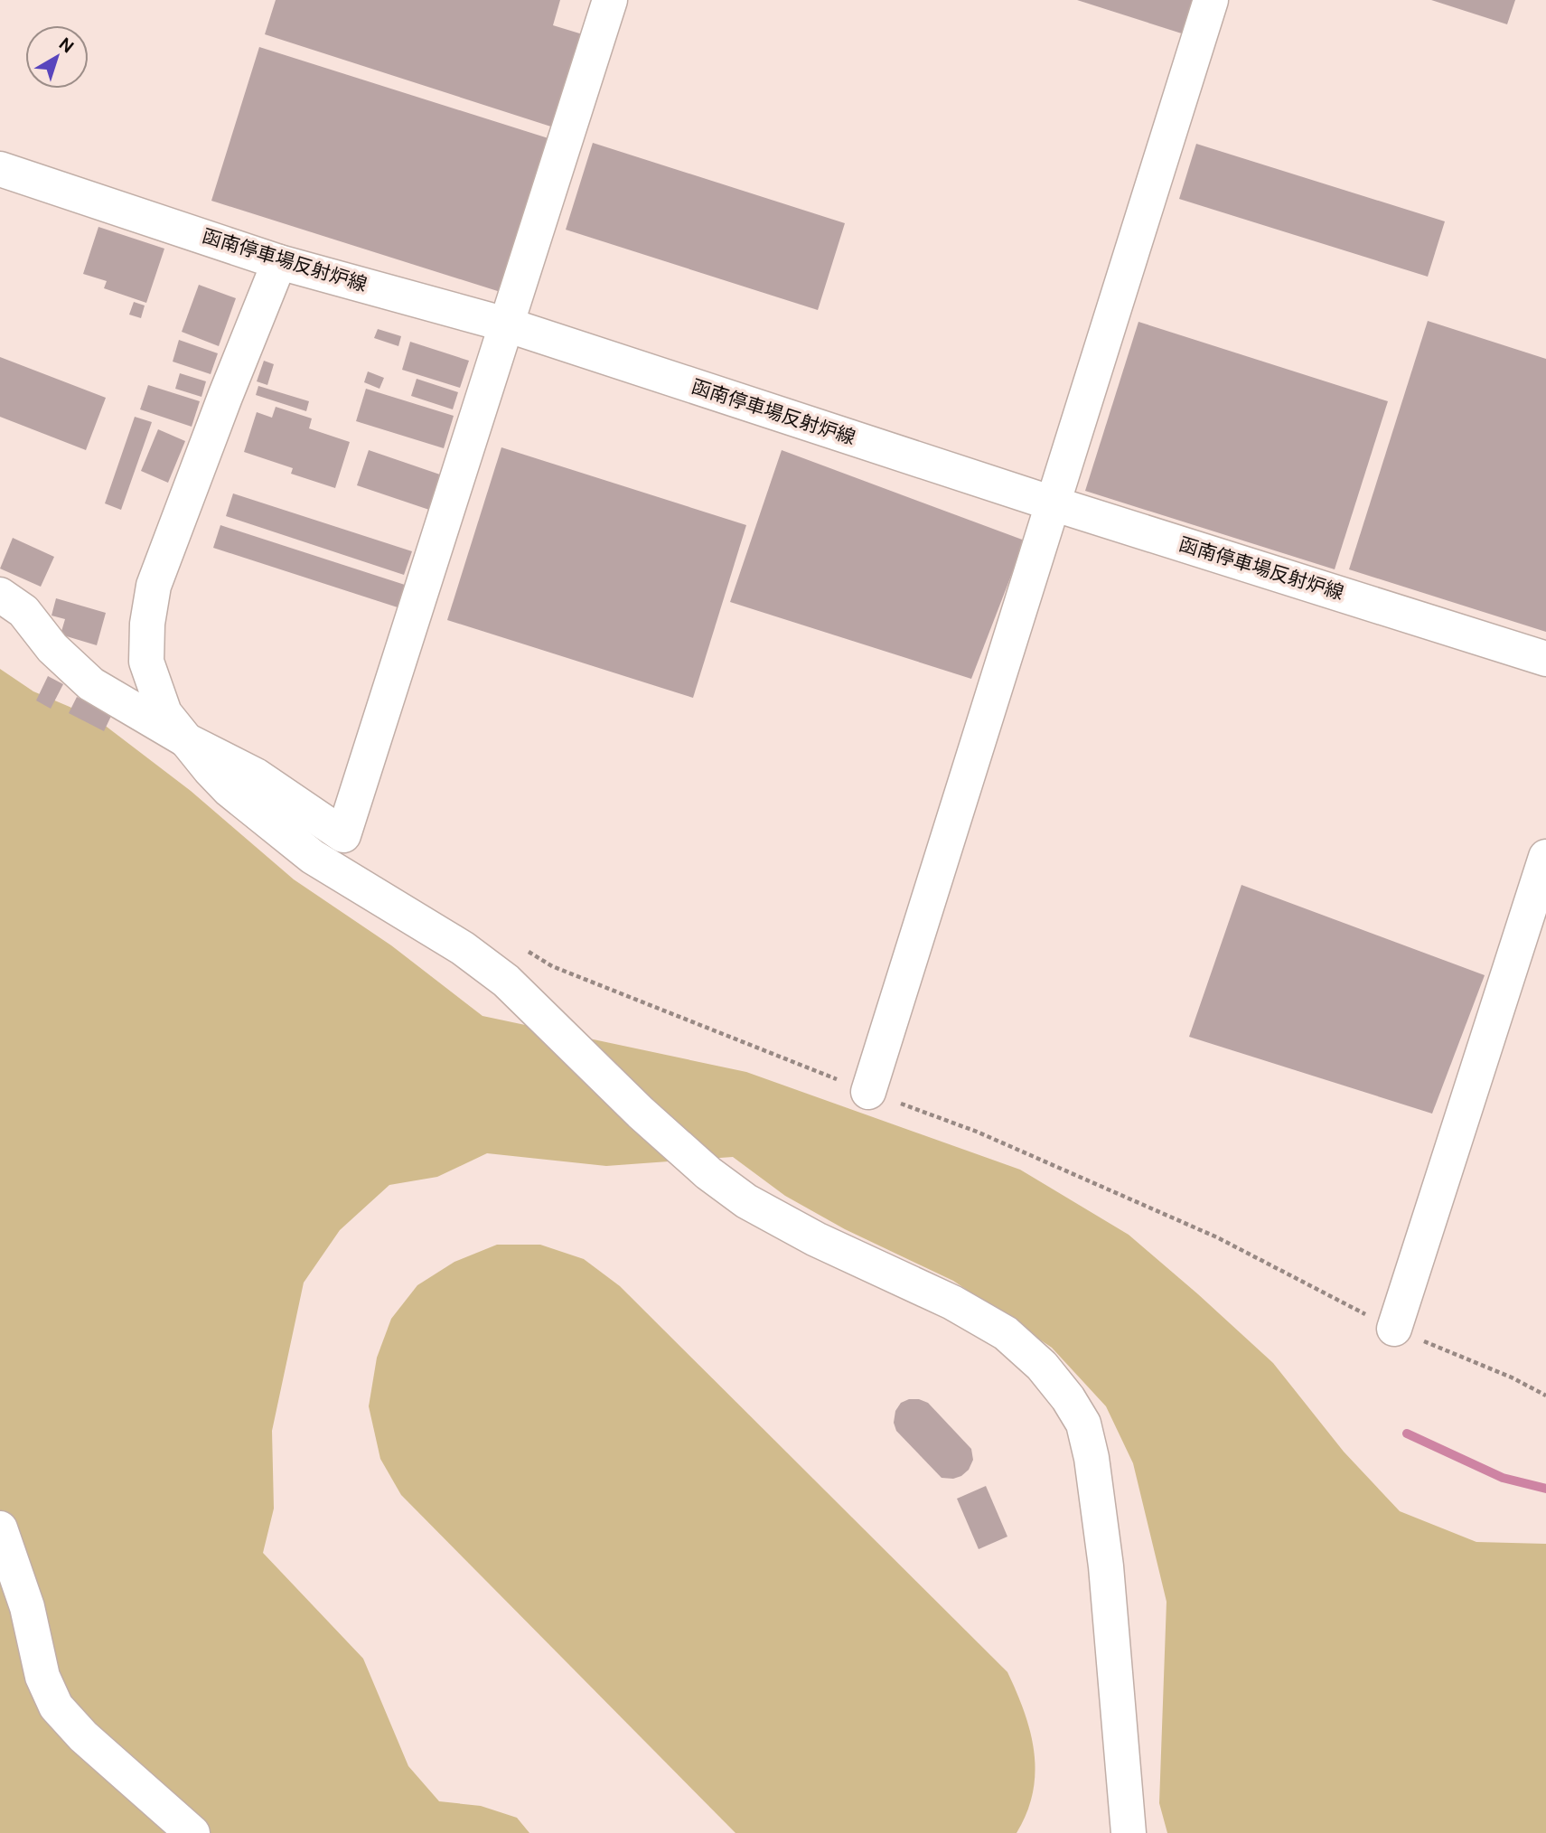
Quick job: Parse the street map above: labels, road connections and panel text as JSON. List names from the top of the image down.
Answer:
{
  "streets": {
    "street": ["函南停車場反射炉線"]
  },
  "north": "top right"
}
